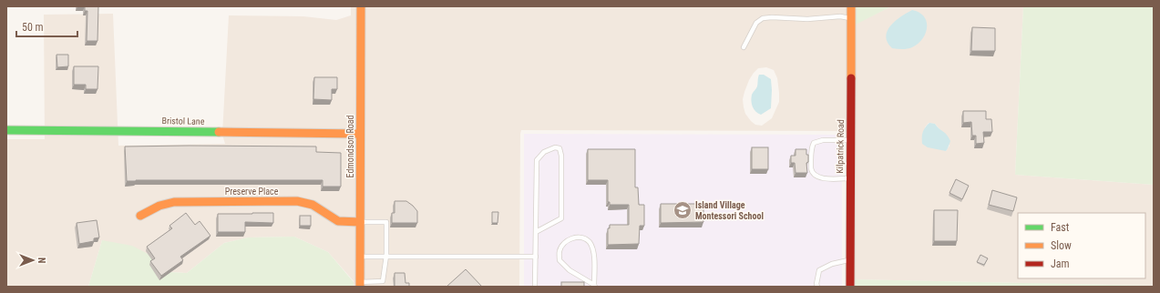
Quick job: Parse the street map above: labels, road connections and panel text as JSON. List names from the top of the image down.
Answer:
{
  "streets": {
    "street": [
      "Bristol Lane",
      "Edmondson Road",
      "Kilpatrick Road",
      "Preserve Place"
    ]
  },
  "crossings": [
    ["Bristol Lane", "Edmondson Road"],
    ["Edmondson Road", "Preserve Place"]
  ],
  "places": {
    "school or university": ["Island Village Montessori School"]
  },
  "legend": ["Fast", "Slow", "Jam"],
  "scale_bar": "50 m",
  "north": "right"
}
